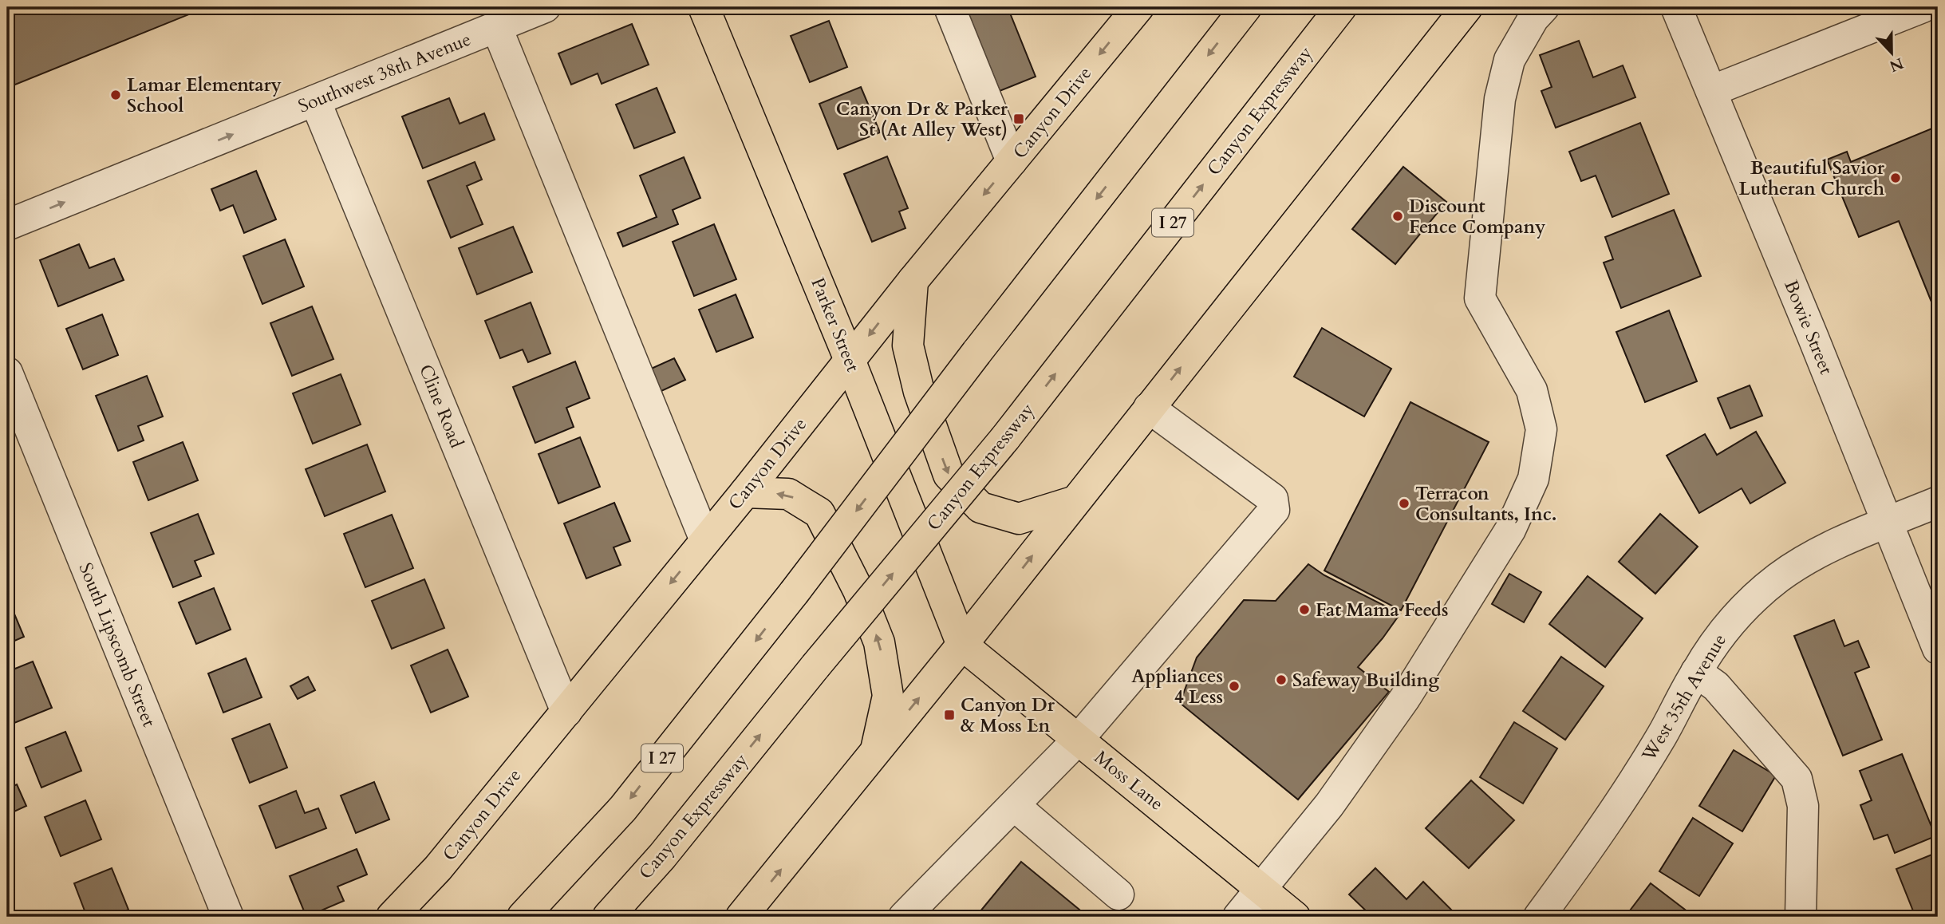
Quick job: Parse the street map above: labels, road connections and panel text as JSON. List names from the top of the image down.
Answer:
{
  "streets": {
    "main road": [
      "Canyon Expressway",
      "Canyon Drive",
      "I 27",
      "Parker Street",
      "Moss Lane"
    ],
    "street": [
      "Southwest 38th Avenue",
      "Bowie Street",
      "Cline Road",
      "South Lipscomb Street",
      "West 35th Avenue"
    ]
  },
  "crossings": [
    ["Southwest 38th Avenue", "Cline Road"],
    ["Canyon Drive", "Parker Street"],
    ["Canyon Drive", "Cline Road"],
    ["Parker Street", "Moss Lane"],
    ["Bowie Street", "West 35th Avenue"]
  ],
  "one_way": ["Southwest 38th Avenue"],
  "places": {
    "other": [
      "Lamar Elementary School",
      "Beautiful Savior Lutheran Church",
      "Discount Fence Company",
      "Terracon Consultants, Inc.",
      "Fat Mama Feeds",
      "Safeway Building",
      "Appliances 4 Less"
    ],
    "transit": ["Canyon Dr & Parker St (At Alley West)", "Canyon Dr & Moss Ln"]
  },
  "north": "bottom"
}
